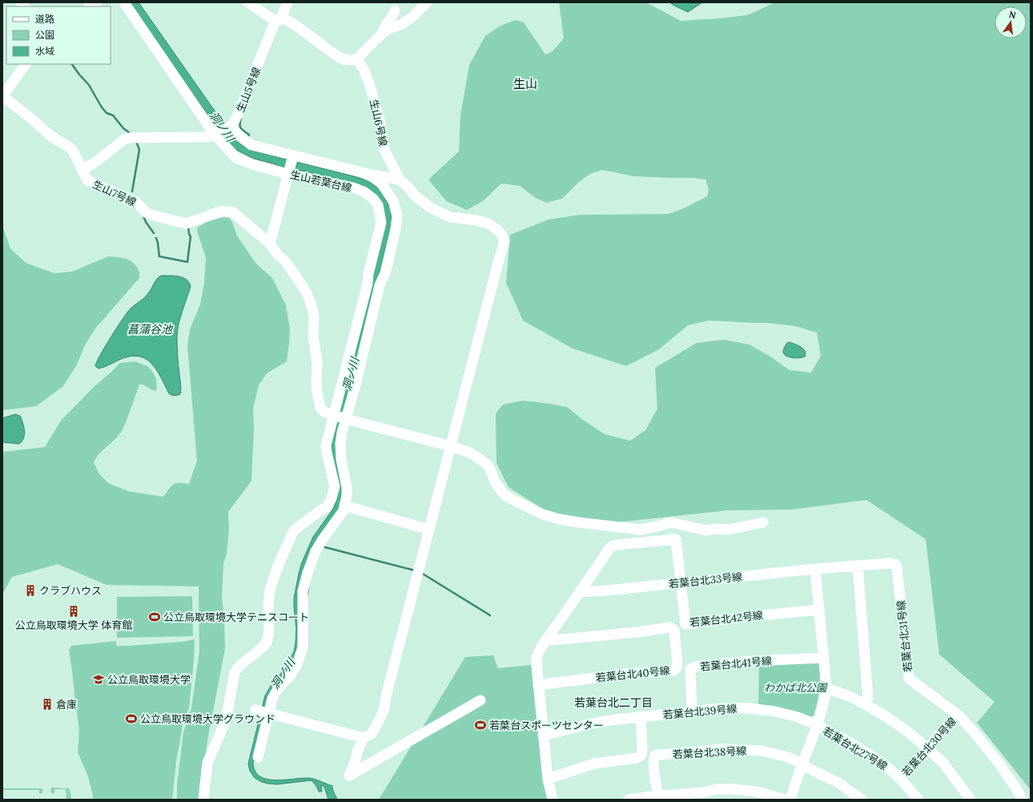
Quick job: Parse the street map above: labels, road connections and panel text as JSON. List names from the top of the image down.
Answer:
{
  "streets": {
    "street": [
      "生山5号線",
      "生山6号線",
      "生山若葉台線",
      "生山7号線",
      "若葉台北33号線",
      "若葉台北42号線",
      "若葉台北31号線",
      "若葉台北41号線",
      "若葉台北40号線",
      "若葉台北39号線",
      "若葉台北30号線",
      "若葉台北27号線",
      "若葉台北38号線"
    ]
  },
  "crossings": [
    ["生山5号線", "生山若葉台線"],
    ["生山5号線", "生山7号線"],
    ["生山6号線", "生山7号線"],
    ["生山若葉台線", "生山7号線"],
    ["若葉台北33号線", "若葉台北42号線"],
    ["若葉台北33号線", "若葉台北31号線"],
    ["若葉台北31号線", "若葉台北30号線"],
    ["若葉台北41号線", "若葉台北39号線"],
    ["若葉台北39号線", "若葉台北27号線"],
    ["若葉台北30号線", "若葉台北27号線"]
  ],
  "districts": ["生山", "若葉台北二丁目"],
  "water": ["洞ノ川", "菖蒲谷池"],
  "parks": ["わかば北公園"],
  "places": {
    "building": ["クラブハウス", "公立鳥取環境大学 体育館", "倉庫"],
    "sports": ["公立鳥取環境大学テニスコート", "公立鳥取環境大学グラウンド", "若葉台スポーツセンター"],
    "school or university": ["公立鳥取環境大学"]
  },
  "legend": ["道路", "公園", "水域"],
  "north": "top"
}
